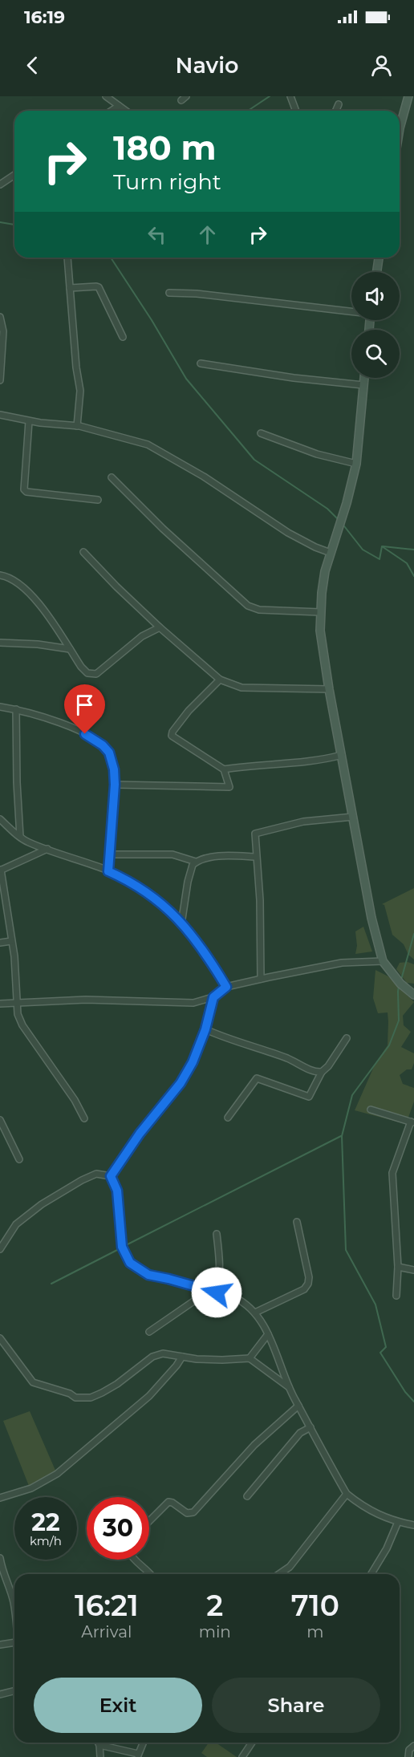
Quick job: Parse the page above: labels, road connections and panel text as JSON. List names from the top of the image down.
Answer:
{
  "page": {
    "status": "16:19",
    "header": "Navio",
    "turn": ["180 m", "Turn right"],
    "speed": "22 km/h",
    "limit": "30",
    "eta": [
      "16:21",
      "Arrival",
      "2",
      "min",
      "710",
      "m"
    ],
    "buttons": ["Exit", "Share"]
  }
}
